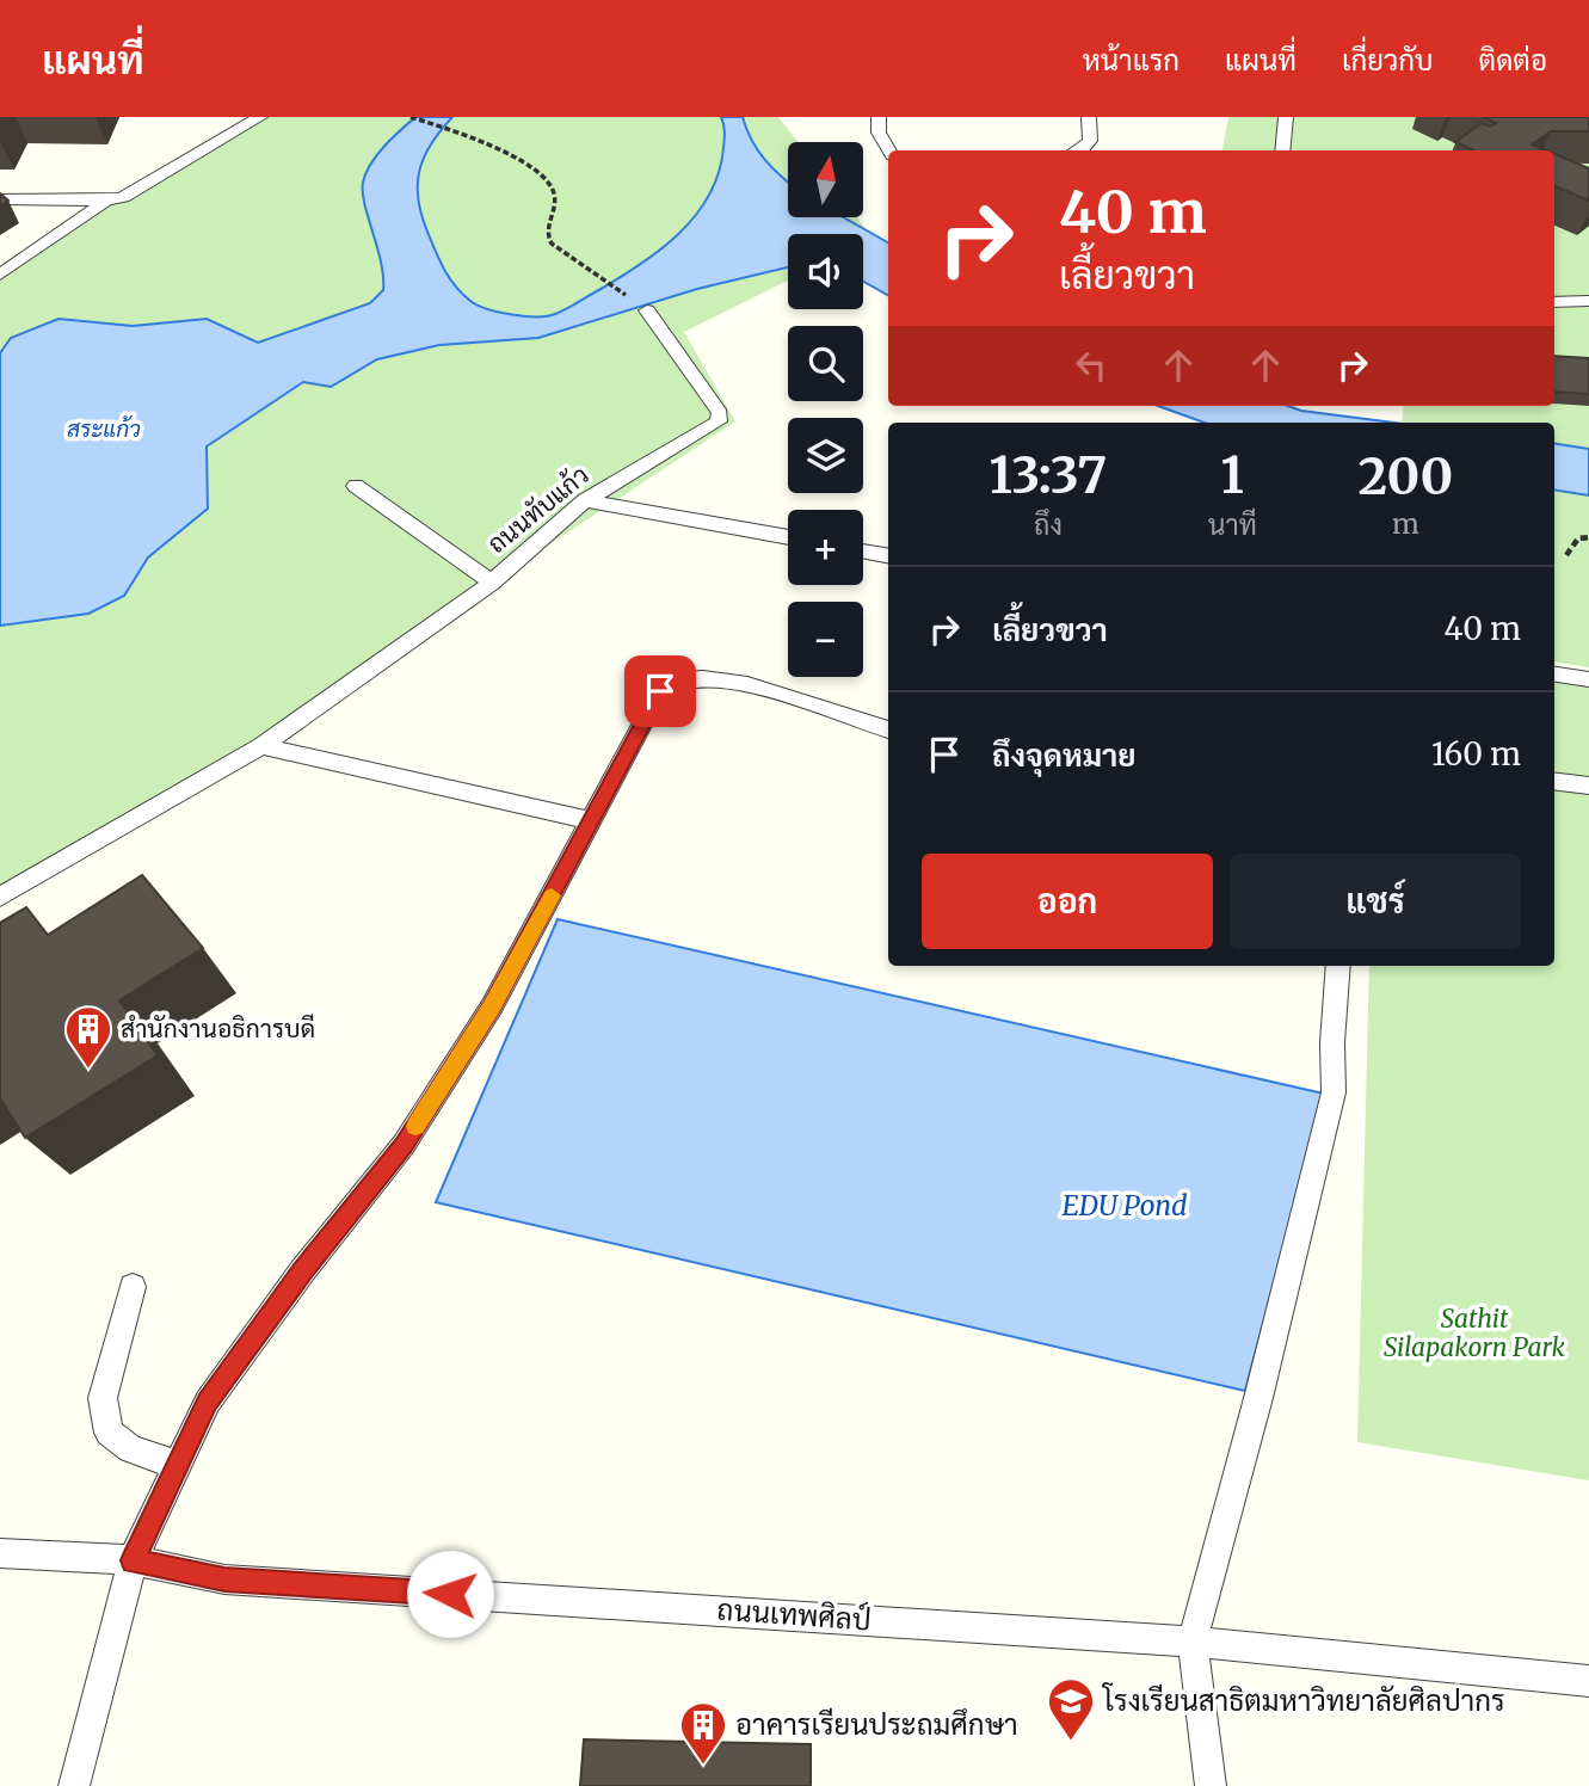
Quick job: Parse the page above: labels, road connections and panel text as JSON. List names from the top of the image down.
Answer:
{
  "streets": {
    "lane": ["ถนนทับแก้ว", "ถนนเทพศิลป์"]
  },
  "water": ["สระแก้ว", "EDU Pond"],
  "parks": ["Sathit Silapakorn Park"],
  "places": {
    "building": ["สำนักงานอธิการบดี", "อาคารเรียนประถมศึกษา"],
    "school or university": ["โรงเรียนสาธิตมหาวิทยาลัยศิลปากร"]
  },
  "north": "top",
  "page": {
    "header": "แผนที่",
    "nav": [
      "หน้าแรก",
      "แผนที่",
      "เกี่ยวกับ",
      "ติดต่อ"
    ],
    "map_buttons": ["+", "−"],
    "turn": ["40 m", "เลี้ยวขวา"],
    "eta": [
      "13:37",
      "ถึง",
      "1",
      "นาที",
      "200",
      "m"
    ],
    "list": [
      {
        "name": "เลี้ยวขวา",
        "value": "40 m"
      },
      {
        "name": "ถึงจุดหมาย",
        "value": "160 m"
      }
    ],
    "buttons": ["ออก", "แชร์"]
  }
}
